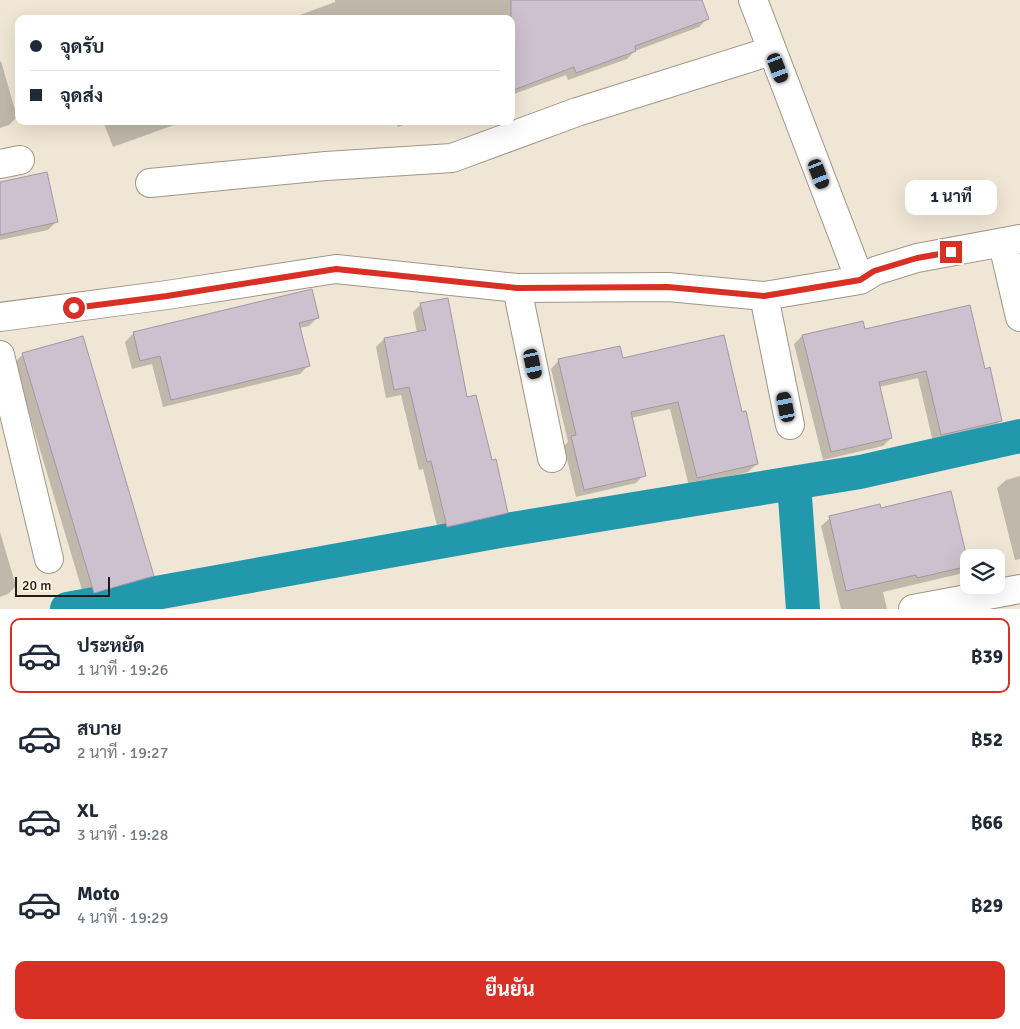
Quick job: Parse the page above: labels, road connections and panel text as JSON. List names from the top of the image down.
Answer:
{
  "scale_bar": "20 m",
  "page": {
    "banner": ["จุดรับ", "จุดส่ง"],
    "bubble": "1 นาที",
    "scale": "20 m",
    "list": [
      {
        "name": "ประหยัด",
        "note": "1 นาที · 19:26",
        "value": "฿39"
      },
      {
        "name": "สบาย",
        "note": "2 นาที · 19:27",
        "value": "฿52"
      },
      {
        "name": "XL",
        "note": "3 นาที · 19:28",
        "value": "฿66"
      },
      {
        "name": "Moto",
        "note": "4 นาที · 19:29",
        "value": "฿29"
      }
    ],
    "buttons": "ยืนยัน"
  }
}
